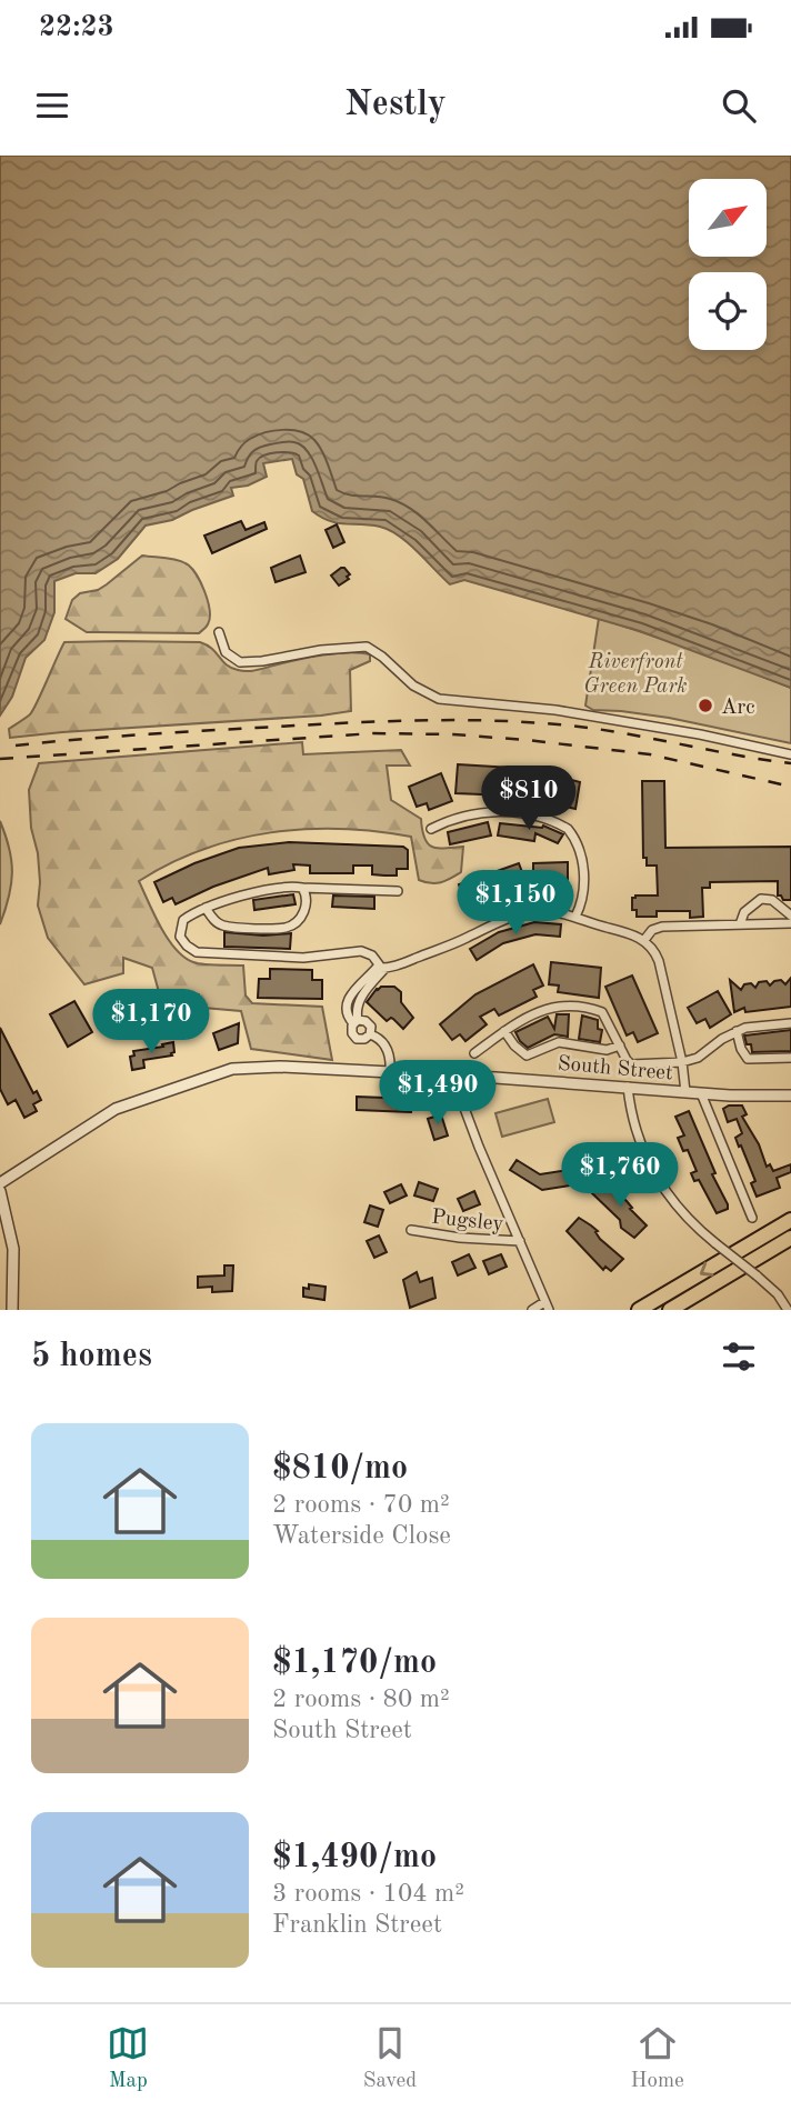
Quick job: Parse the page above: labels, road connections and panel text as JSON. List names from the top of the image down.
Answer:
{
  "streets": {
    "street": ["South Street", "Pugsley"]
  },
  "parks": ["Riverfront Green Park"],
  "places": ["Arc"],
  "north": "top right",
  "page": {
    "status": "22:23",
    "header": "Nestly",
    "price": [
      "$810",
      "$1,150",
      "$1,170",
      "$1,490",
      "$1,760"
    ],
    "heading": "5 homes",
    "list": [
      {
        "name": "$810/mo",
        "note": "2 rooms · 70 m² · Waterside Close"
      },
      {
        "name": "$1,170/mo",
        "note": "2 rooms · 80 m² · South Street"
      },
      {
        "name": "$1,490/mo",
        "note": "3 rooms · 104 m² · Franklin Street"
      }
    ],
    "tabs": ["Map", "Saved", "Home"]
  }
}
